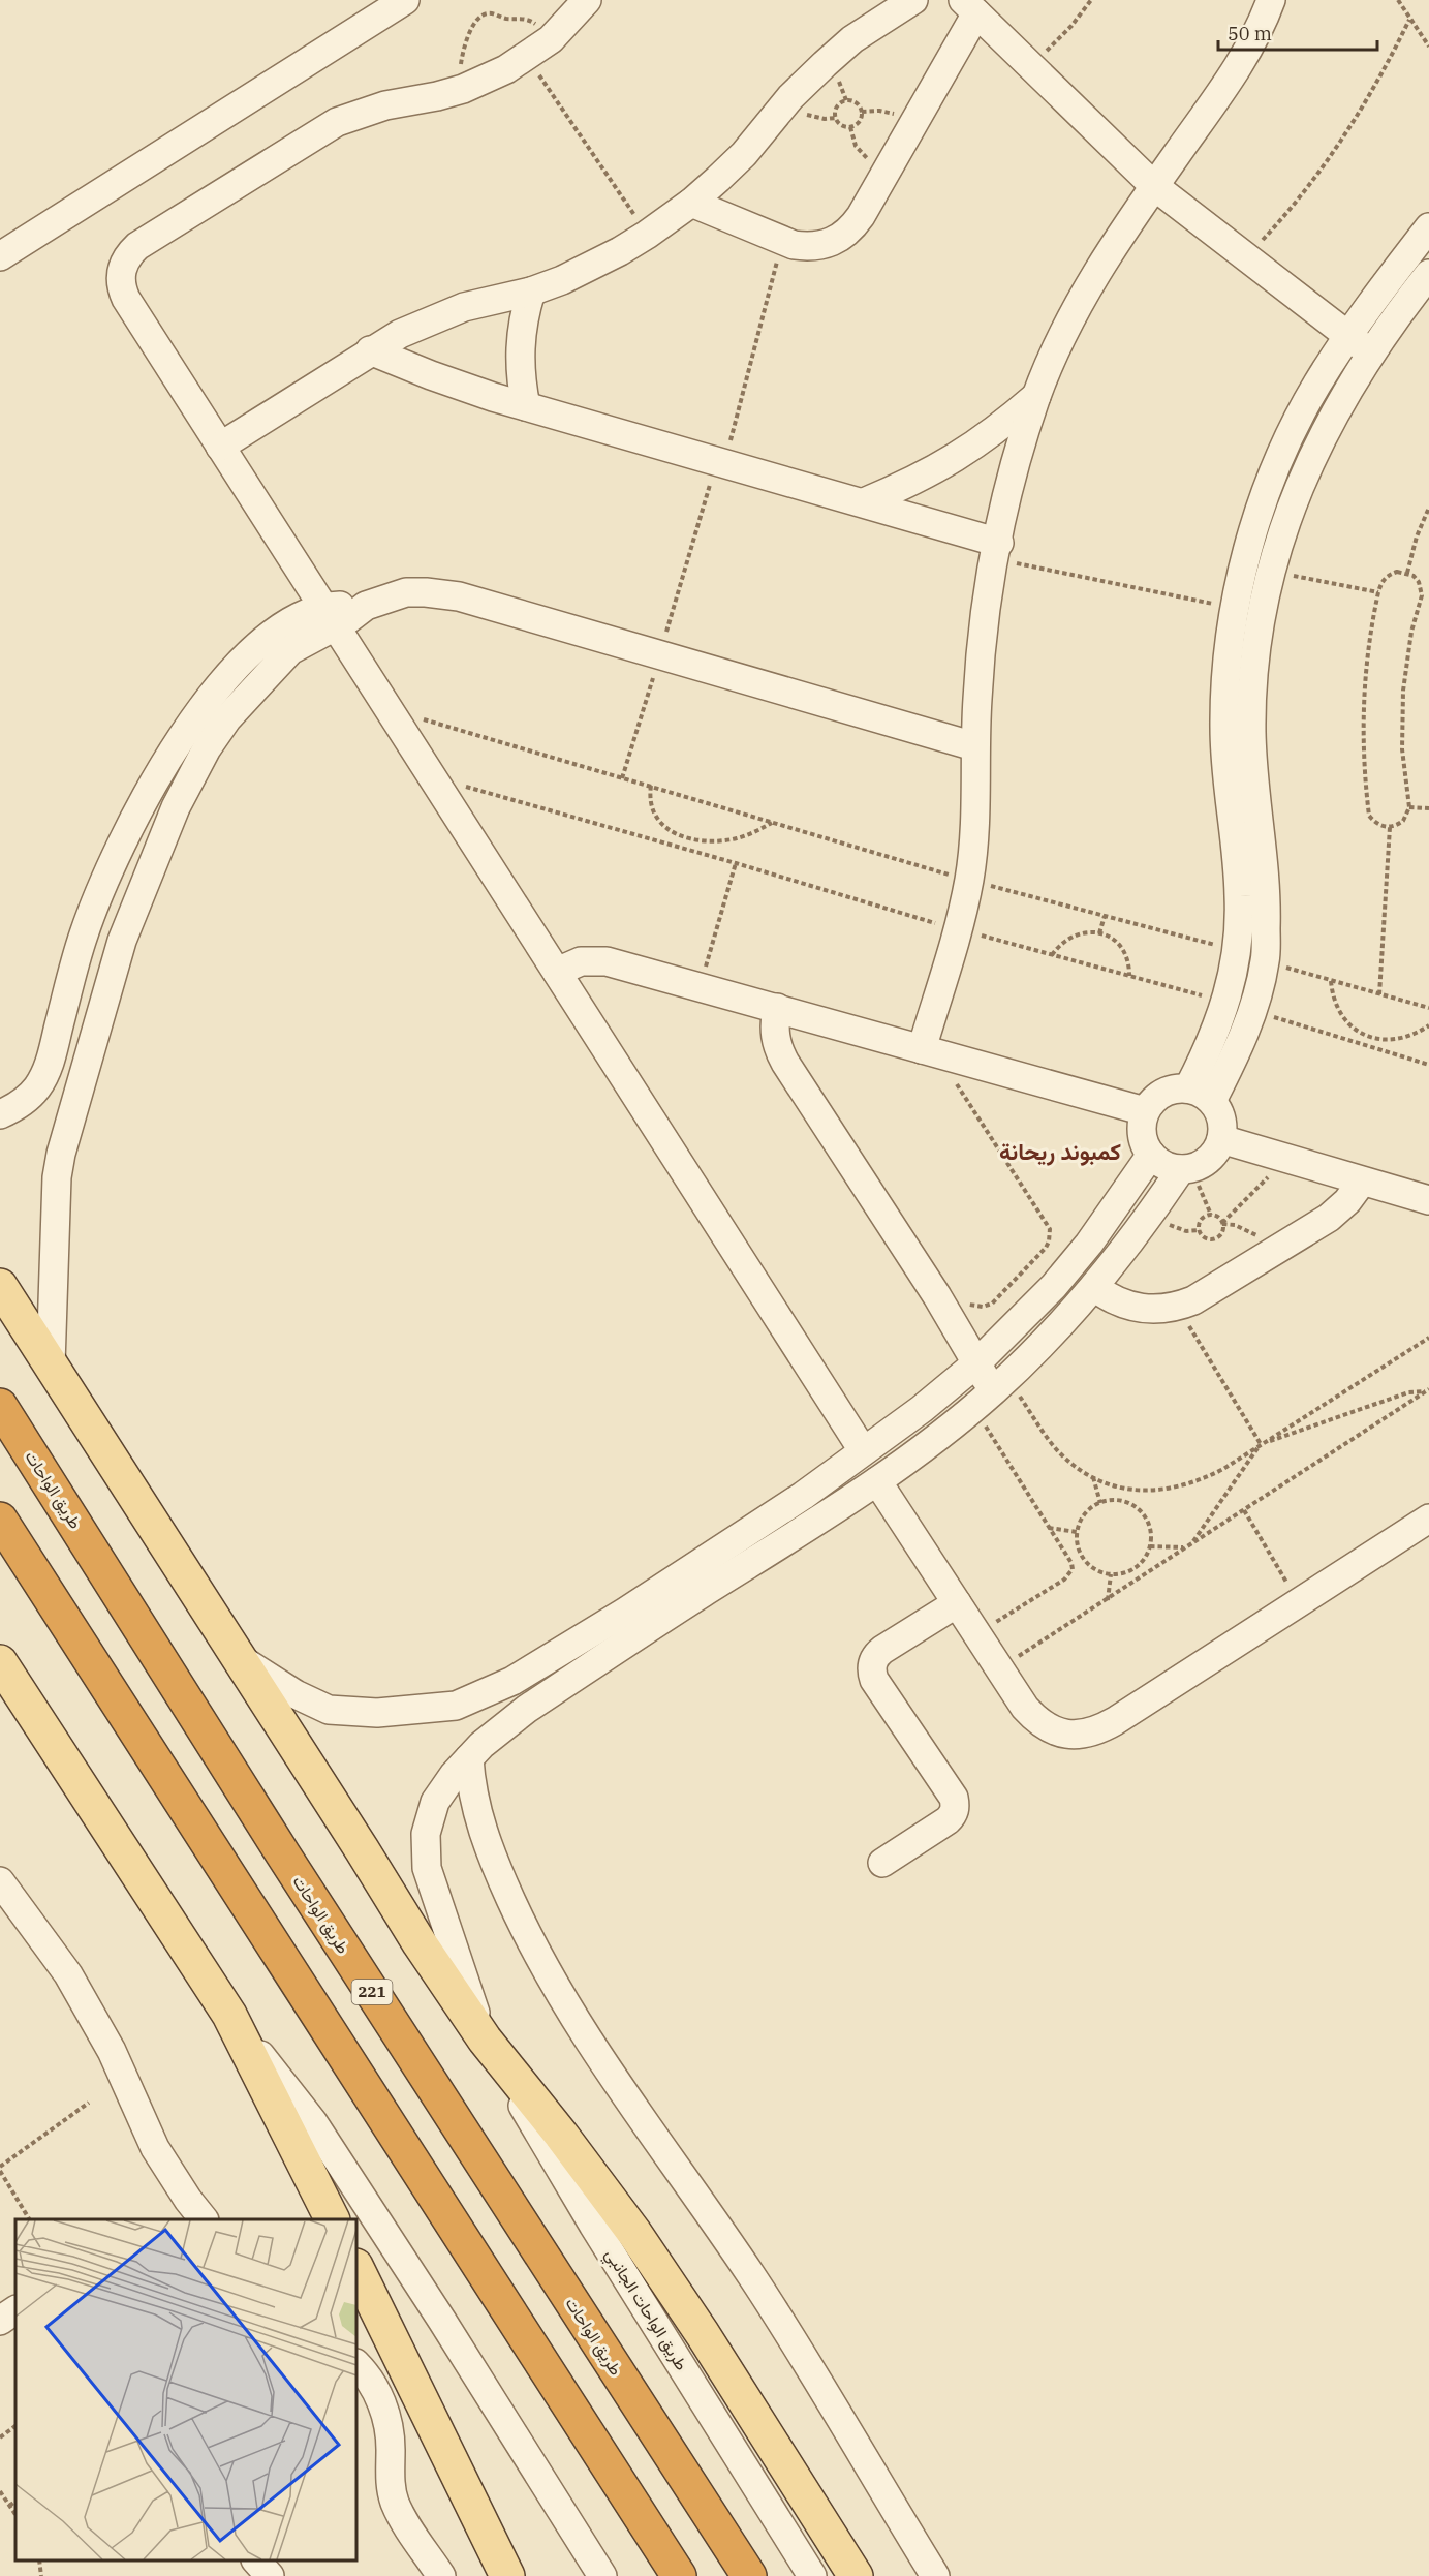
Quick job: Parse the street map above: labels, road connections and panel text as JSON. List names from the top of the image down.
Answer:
{
  "streets": {
    "highway": ["طريق الواحات", "221"],
    "street": ["طريق الواحات الجانبي"]
  },
  "districts": ["كمبوند ريحانة"],
  "scale_bar": "50 m"
}
